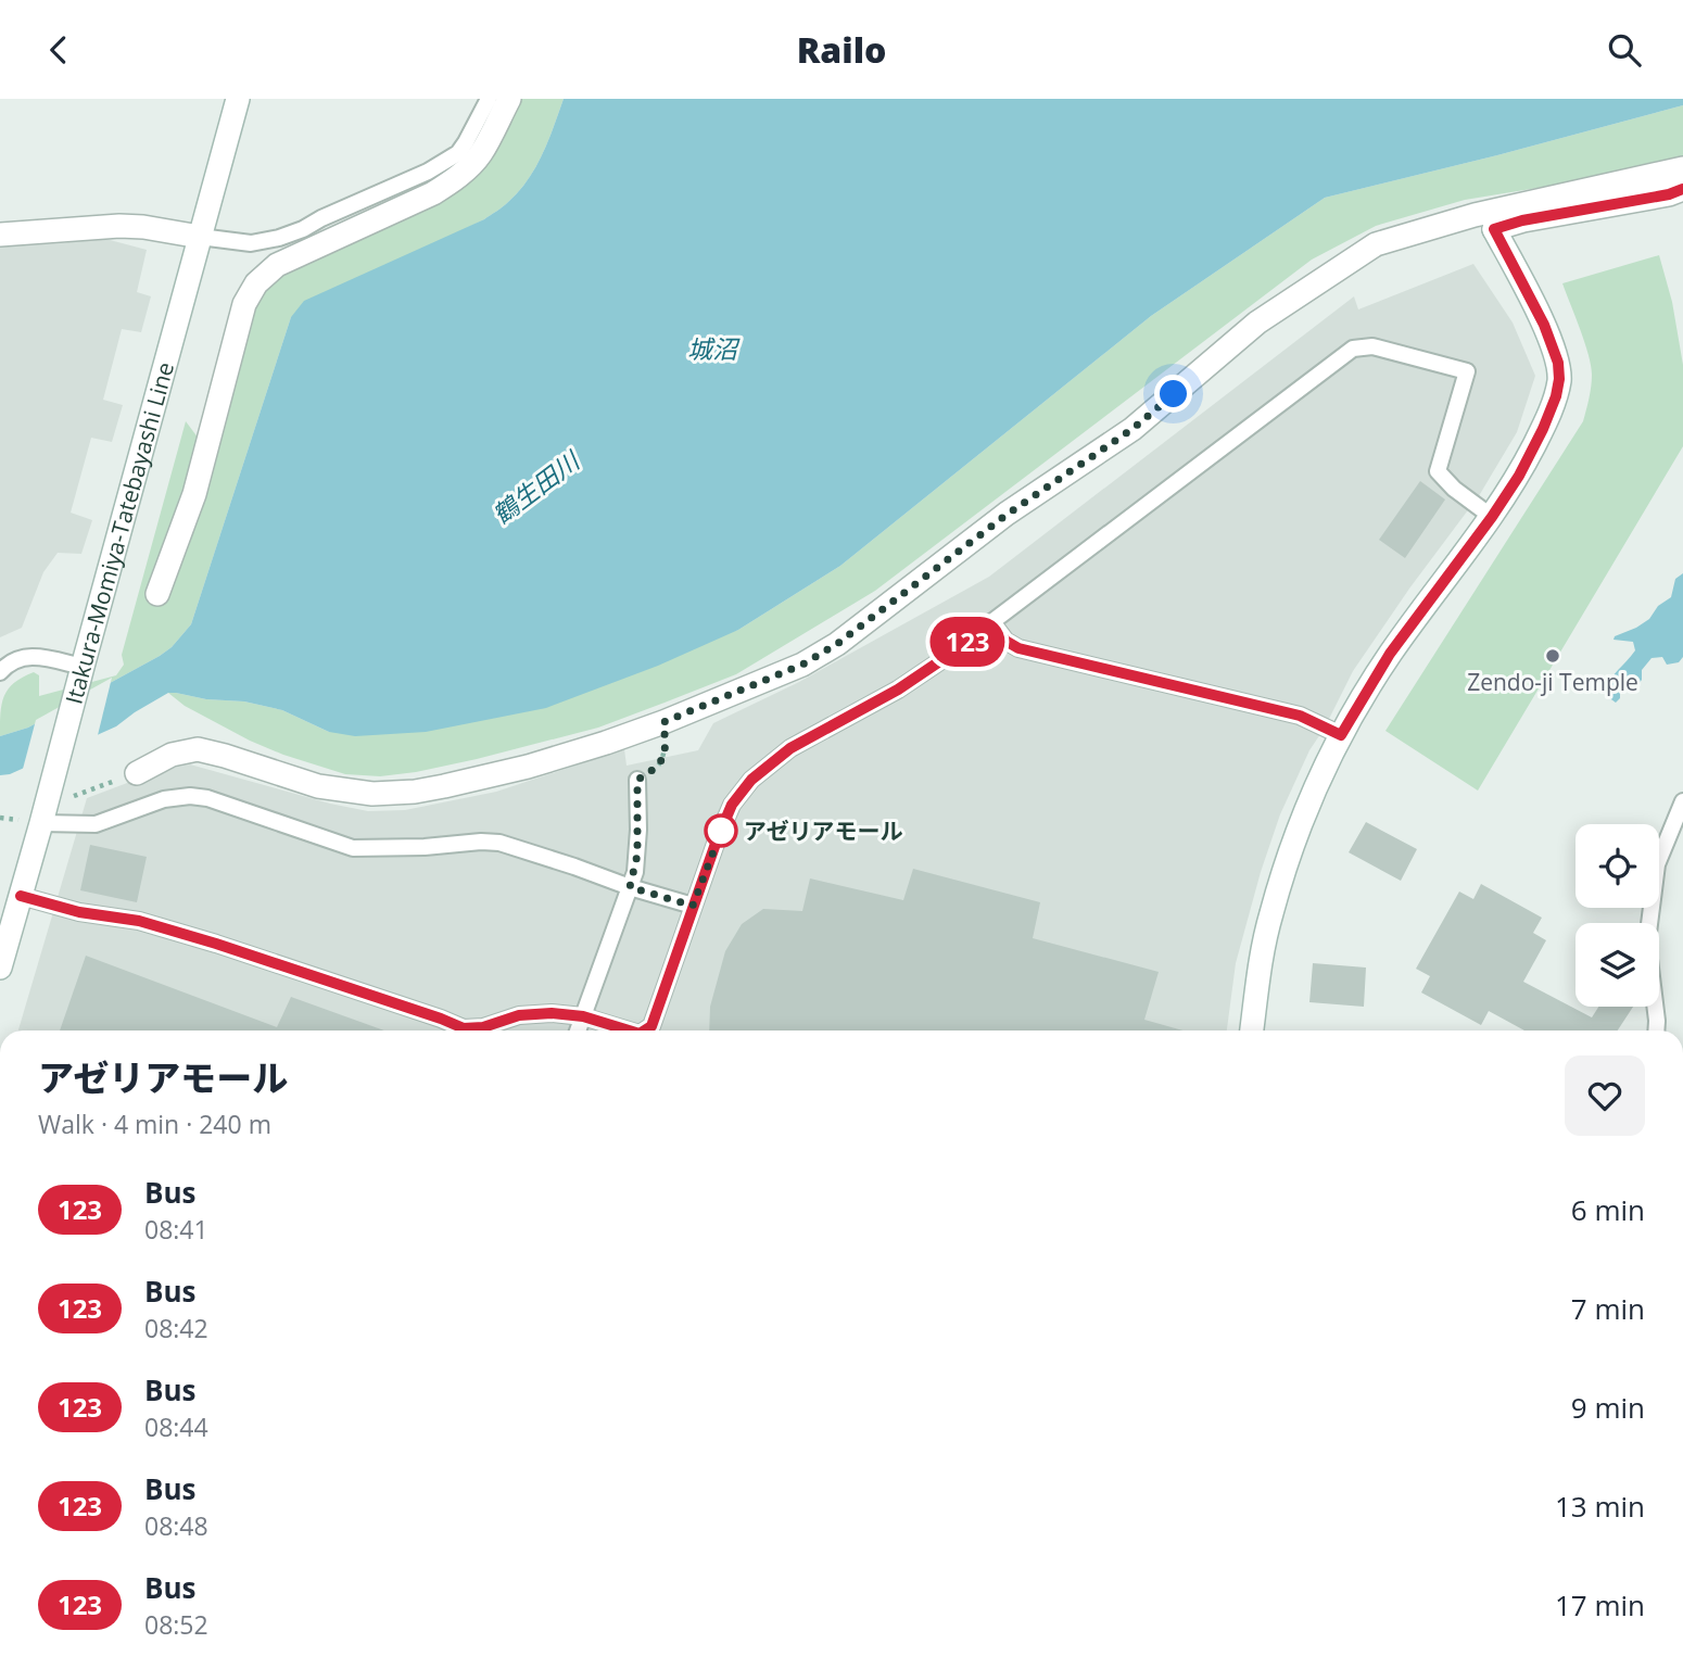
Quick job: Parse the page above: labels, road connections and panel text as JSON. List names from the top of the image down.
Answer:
{
  "streets": {
    "street": ["Itakura-Momiya-Tatebayashi Line"]
  },
  "water": ["城沼", "鶴生田川"],
  "places": ["Zendo-ji Temple", "アゼリアモール"],
  "lines": ["bus line 123"],
  "page": {
    "header": "Railo",
    "on_map": "123",
    "heading": ["アゼリアモール", "Walk · 4 min · 240 m"],
    "list": [
      {
        "mark": "123",
        "name": "Bus",
        "note": "08:41",
        "value": "6 min"
      },
      {
        "mark": "123",
        "name": "Bus",
        "note": "08:42",
        "value": "7 min"
      },
      {
        "mark": "123",
        "name": "Bus",
        "note": "08:44",
        "value": "9 min"
      },
      {
        "mark": "123",
        "name": "Bus",
        "note": "08:48",
        "value": "13 min"
      },
      {
        "mark": "123",
        "name": "Bus",
        "note": "08:52",
        "value": "17 min"
      }
    ]
  }
}
